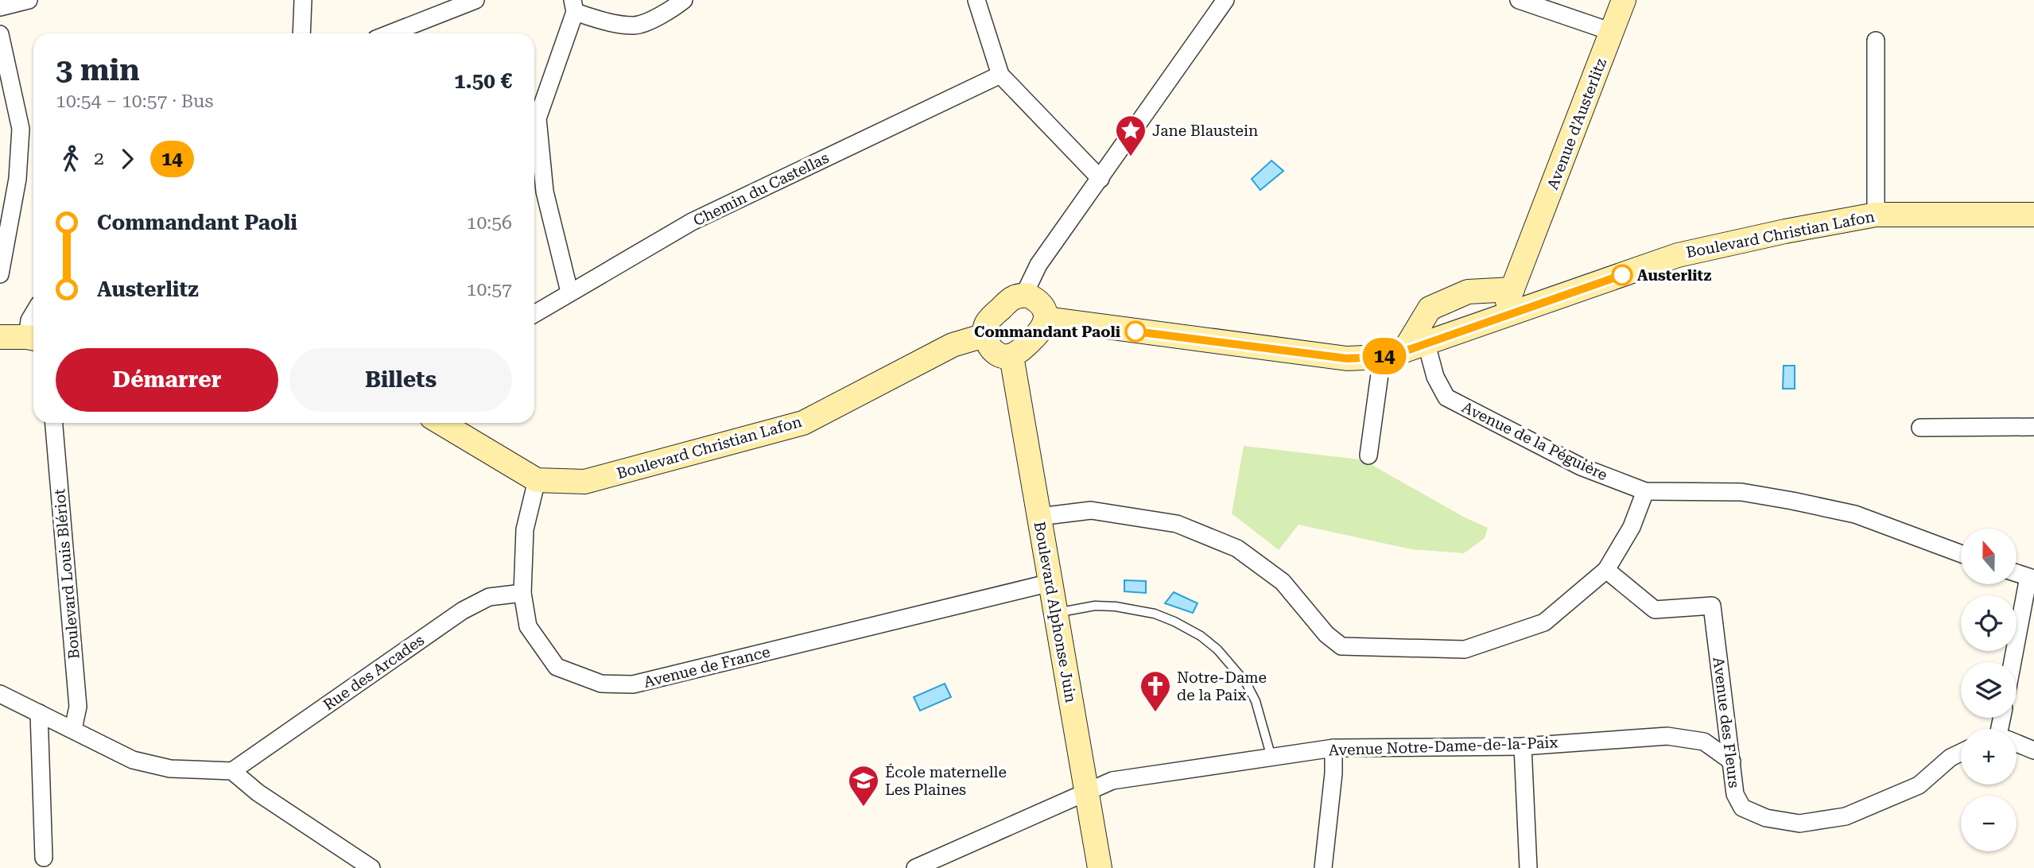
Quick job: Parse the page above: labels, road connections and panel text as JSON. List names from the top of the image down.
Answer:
{
  "streets": {
    "street": [
      "Avenue d'Austerlitz",
      "Chemin du Castellas",
      "Boulevard Christian Lafon",
      "Avenue de la Péguière",
      "Boulevard Louis Blériot",
      "Boulevard Alphonse Juin",
      "Avenue de France",
      "Rue des Arcades",
      "Avenue des Fleurs",
      "Avenue Notre-Dame-de-la-Paix"
    ]
  },
  "crossings": [
    ["Avenue d'Austerlitz", "Boulevard Christian Lafon"],
    ["Boulevard Christian Lafon", "Avenue de la Péguière"],
    ["Boulevard Christian Lafon", "Boulevard Alphonse Juin"],
    ["Boulevard Christian Lafon", "Avenue de France"],
    ["Boulevard Alphonse Juin", "Avenue de France"],
    ["Boulevard Alphonse Juin", "Avenue Notre-Dame-de-la-Paix"],
    ["Avenue de France", "Rue des Arcades"],
    ["Avenue des Fleurs", "Avenue Notre-Dame-de-la-Paix"]
  ],
  "places": {
    "place": ["Jane Blaustein"],
    "other": ["Austerlitz", "Commandant Paoli"],
    "church": ["Notre-Dame de la Paix"],
    "school or university": ["École maternelle Les Plaines"]
  },
  "lines": ["bus line 14"],
  "north": "top",
  "page": {
    "on_map": "14",
    "heading": ["3 min", "10:54 – 10:57 · Bus", "1.50 €"],
    "legs": ["2", "14"],
    "list": [
      {
        "name": "Commandant Paoli",
        "value": "10:56"
      },
      {
        "name": "Austerlitz",
        "value": "10:57"
      }
    ],
    "buttons": ["Démarrer", "Billets"],
    "map_buttons": ["+", "−"]
  }
}
